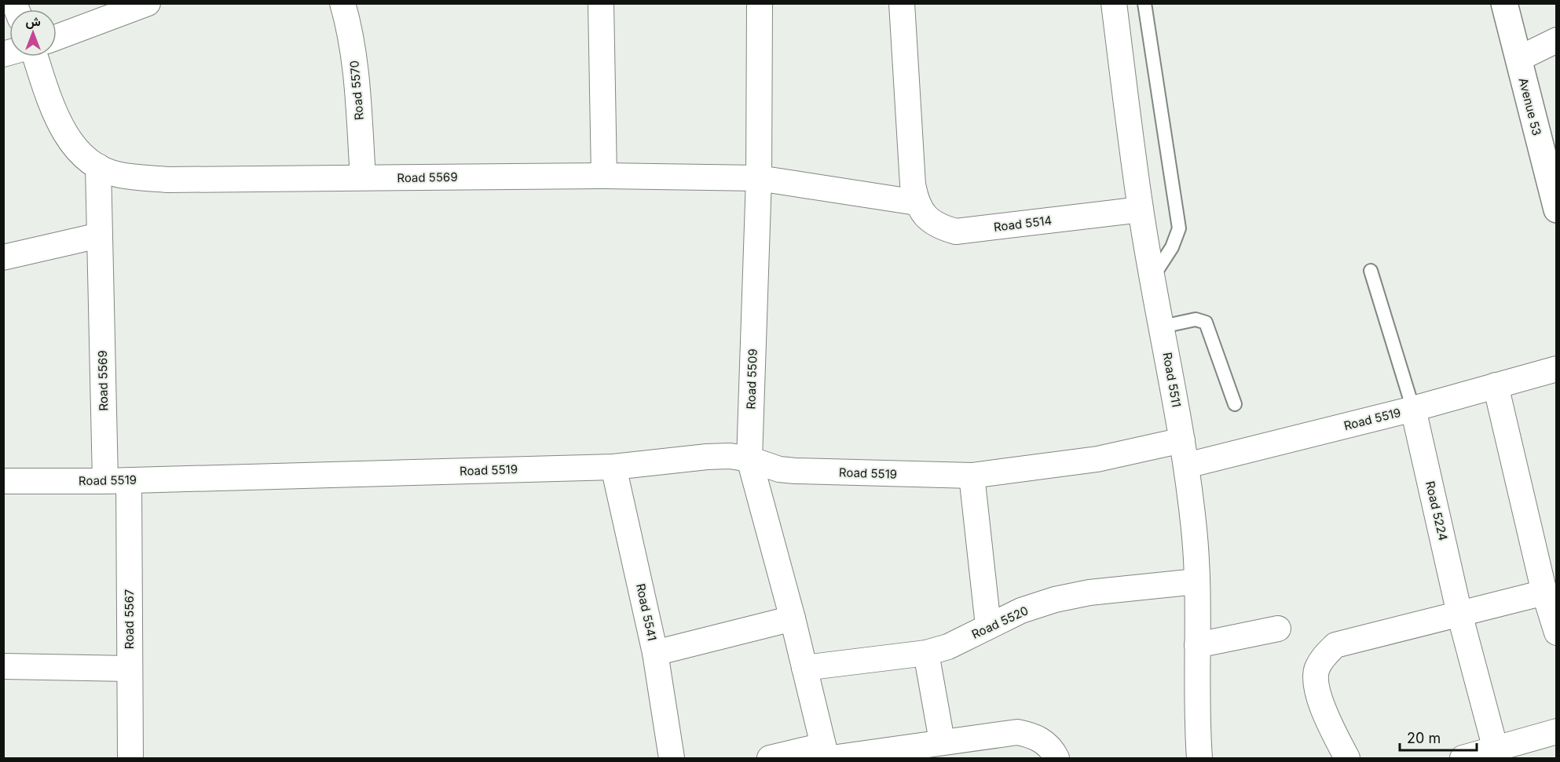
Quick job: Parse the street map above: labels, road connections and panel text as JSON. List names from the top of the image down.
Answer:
{
  "streets": {
    "street": [
      "Road 5570",
      "Avenue 53",
      "Road 5569",
      "Road 5514",
      "Road 5509",
      "Road 5511",
      "Road 5519",
      "Road 5224",
      "Road 5541",
      "Road 5567",
      "Road 5520"
    ]
  },
  "crossings": [
    ["Road 5570", "Road 5569"],
    ["Road 5569", "Road 5509"],
    ["Road 5569", "Road 5519"],
    ["Road 5569", "Road 5567"],
    ["Road 5514", "Road 5511"],
    ["Road 5509", "Road 5519"],
    ["Road 5509", "Road 5520"],
    ["Road 5511", "Road 5519"],
    ["Road 5511", "Road 5520"],
    ["Road 5519", "Road 5224"],
    ["Road 5519", "Road 5541"],
    ["Road 5519", "Road 5567"]
  ],
  "scale_bar": "20 m",
  "north": "top"
}
